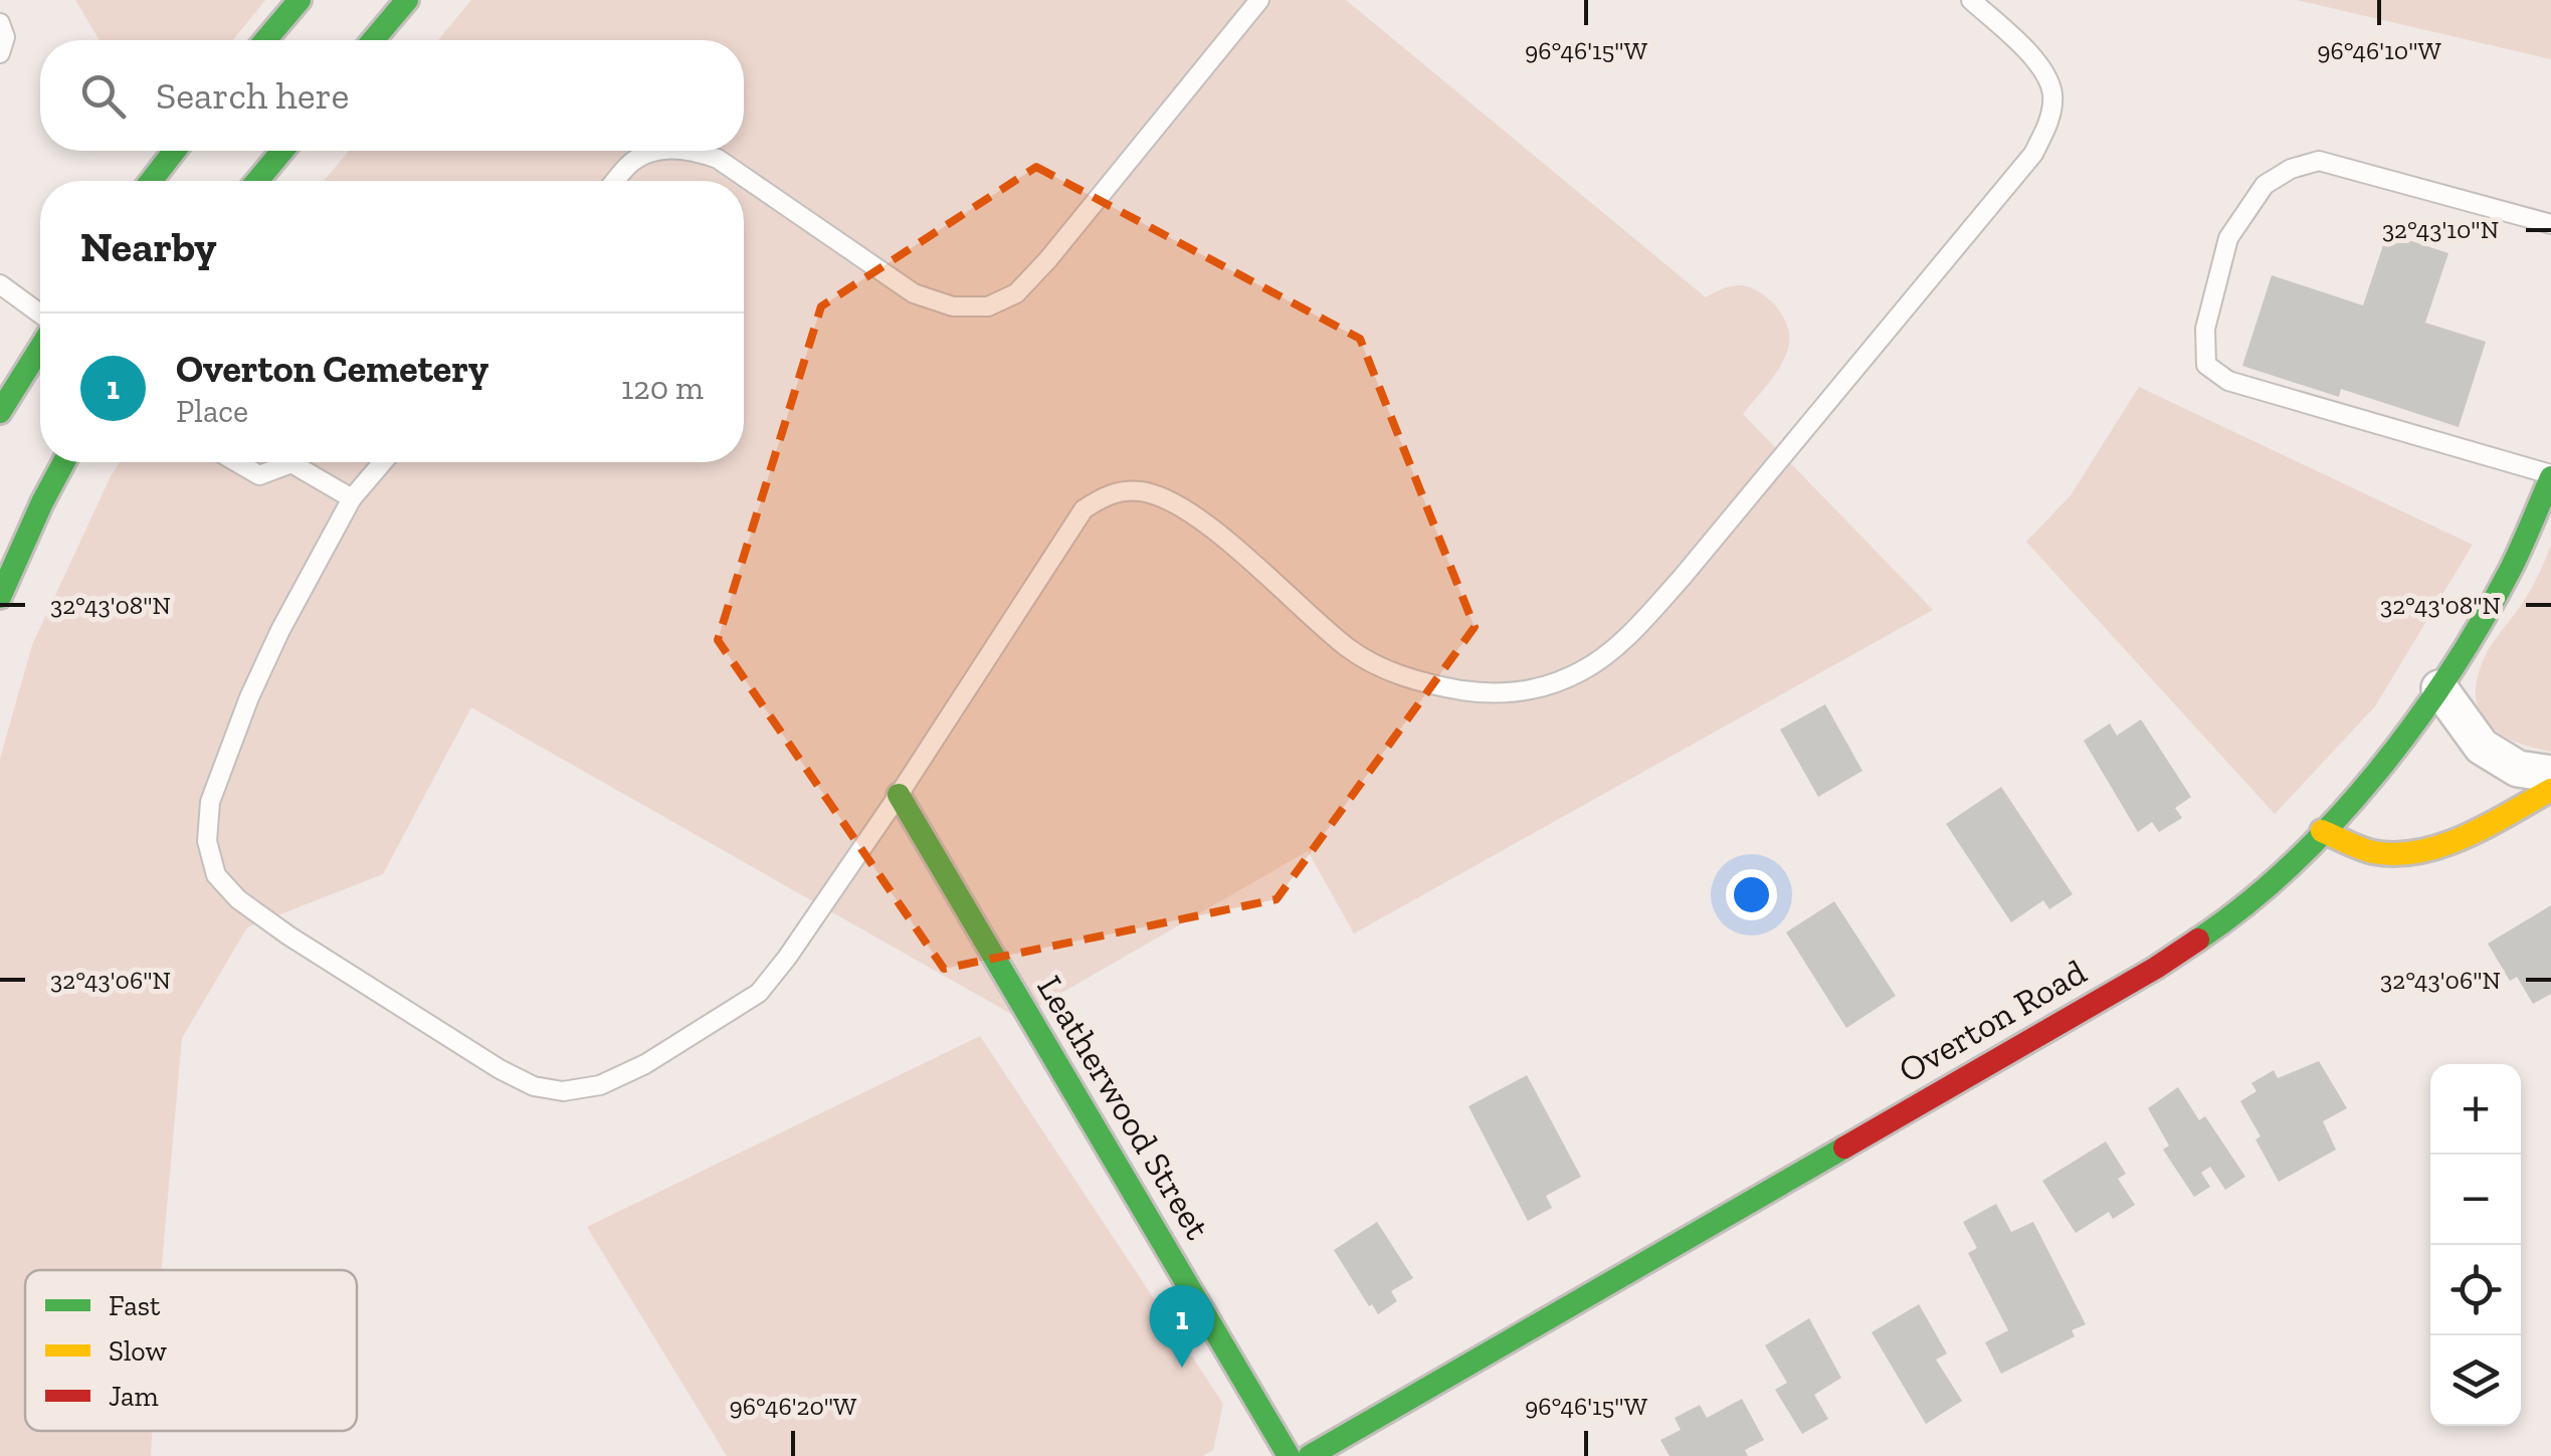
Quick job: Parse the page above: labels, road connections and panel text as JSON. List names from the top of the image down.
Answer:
{
  "streets": {
    "street": ["Overton Road", "Leatherwood Street"]
  },
  "legend": ["Fast", "Slow", "Jam"],
  "page": {
    "search": "Search here",
    "heading": "Nearby",
    "list": [
      {
        "mark": "1",
        "name": "Overton Cemetery",
        "note": "Place",
        "value": "120 m"
      }
    ],
    "map_buttons": ["+", "−"],
    "pins": "1"
  },
  "coordinates": [
    "96°46'15\"W",
    "96°46'10\"W",
    "32°43'10\"N",
    "32°43'08\"N",
    "32°43'06\"N",
    "96°46'20\"W"
  ]
}
